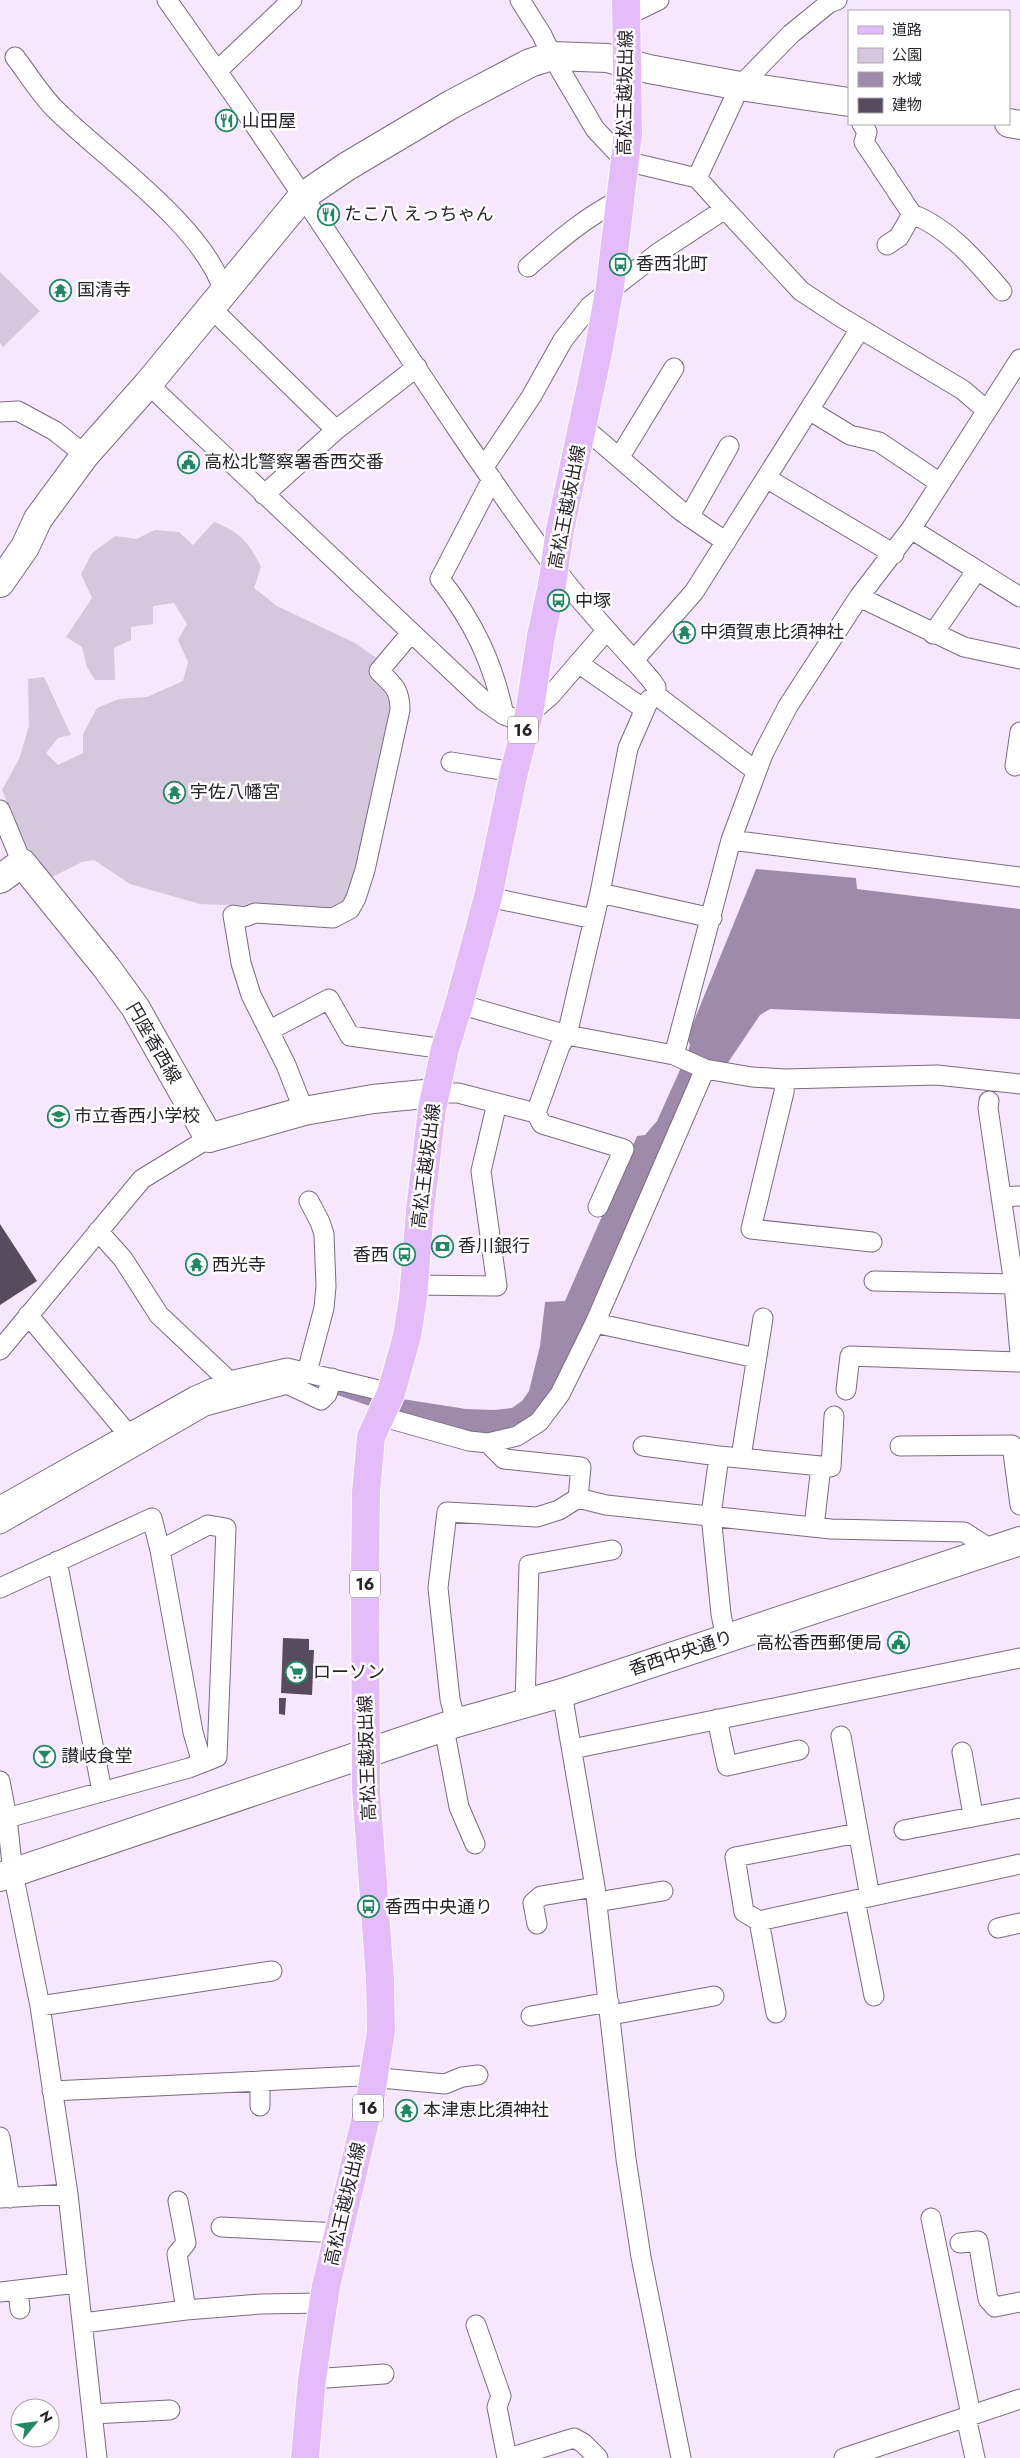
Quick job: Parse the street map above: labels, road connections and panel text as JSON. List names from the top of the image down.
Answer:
{
  "streets": {
    "main road": ["高松王越坂出線", "16"],
    "street": ["円座香西線", "香西中央通り"]
  },
  "crossings": [
    ["高松王越坂出線", "香西中央通り"]
  ],
  "places": {
    "restaurant": ["山田屋", "たこ八 えっちゃん"],
    "bus stop": [
      "香西北町",
      "中塚",
      "香西",
      "香西中央通り"
    ],
    "temple": [
      "国清寺",
      "中須賀恵比須神社",
      "宇佐八幡宮",
      "西光寺",
      "本津恵比須神社"
    ],
    "public building": ["高松北警察署香西交番", "高松香西郵便局"],
    "school or university": ["市立香西小学校"],
    "bank": ["香川銀行"],
    "supermarket": ["ローソン"],
    "bar": ["讃岐食堂"]
  },
  "legend": [
    "道路",
    "公園",
    "水域",
    "建物"
  ],
  "north": "top right"
}
